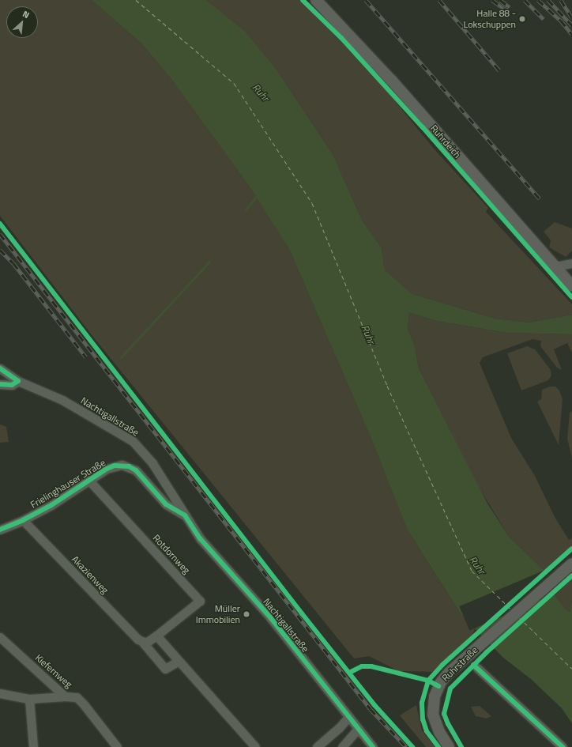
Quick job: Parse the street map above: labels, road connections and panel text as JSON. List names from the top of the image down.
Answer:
{
  "streets": {
    "main road": ["Ruhrdeich", "Ruhrstraße"],
    "street": [
      "Nachtigallstraße",
      "Frielinghauser Straße",
      "Rotdornweg",
      "Akazienweg",
      "Kiefernweg"
    ]
  },
  "crossings": [
    ["Nachtigallstraße", "Frielinghauser Straße"],
    ["Frielinghauser Straße", "Rotdornweg"],
    ["Frielinghauser Straße", "Akazienweg"]
  ],
  "water": ["Ruhr"],
  "places": ["Halle 88 - Lokschuppen", "Müller Immobilien"],
  "north": "top right"
}
